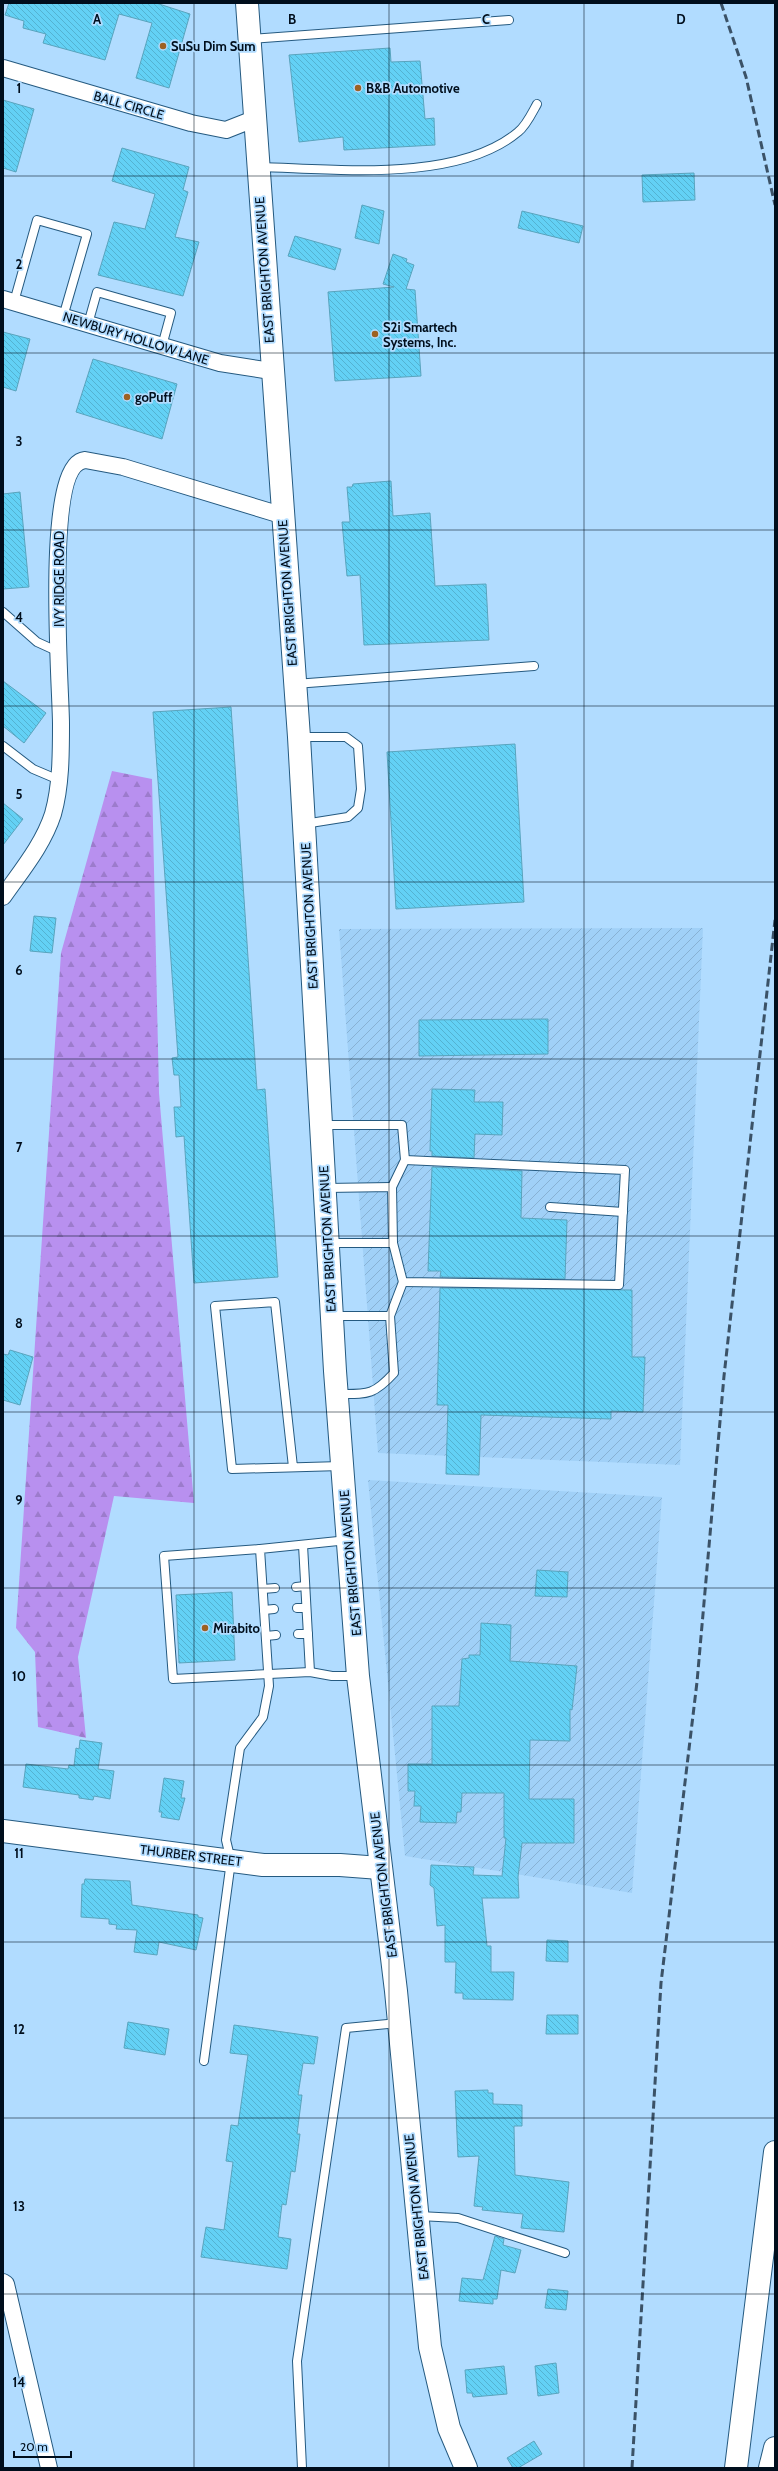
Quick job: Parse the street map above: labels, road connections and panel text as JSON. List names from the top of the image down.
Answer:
{
  "streets": {
    "main road": ["EAST BRIGHTON AVENUE", "THURBER STREET"],
    "street": ["BALL CIRCLE", "NEWBURY HOLLOW LANE", "IVY RIDGE ROAD"]
  },
  "crossings": [
    ["BALL CIRCLE", "EAST BRIGHTON AVENUE"],
    ["EAST BRIGHTON AVENUE", "NEWBURY HOLLOW LANE"],
    ["EAST BRIGHTON AVENUE", "IVY RIDGE ROAD"],
    ["EAST BRIGHTON AVENUE", "THURBER STREET"]
  ],
  "places": [
    "SuSu Dim Sum",
    "B&B Automotive",
    "S2i Smartech Systems, Inc.",
    "goPuff",
    "Mirabito"
  ],
  "scale_bar": "20 m",
  "grid": {
    "columns": [
      "A",
      "B",
      "C",
      "D"
    ],
    "rows": [
      "1",
      "2",
      "3",
      "4",
      "5",
      "6",
      "7",
      "8",
      "9",
      "10",
      "11",
      "12",
      "13",
      "14"
    ]
  }
}
